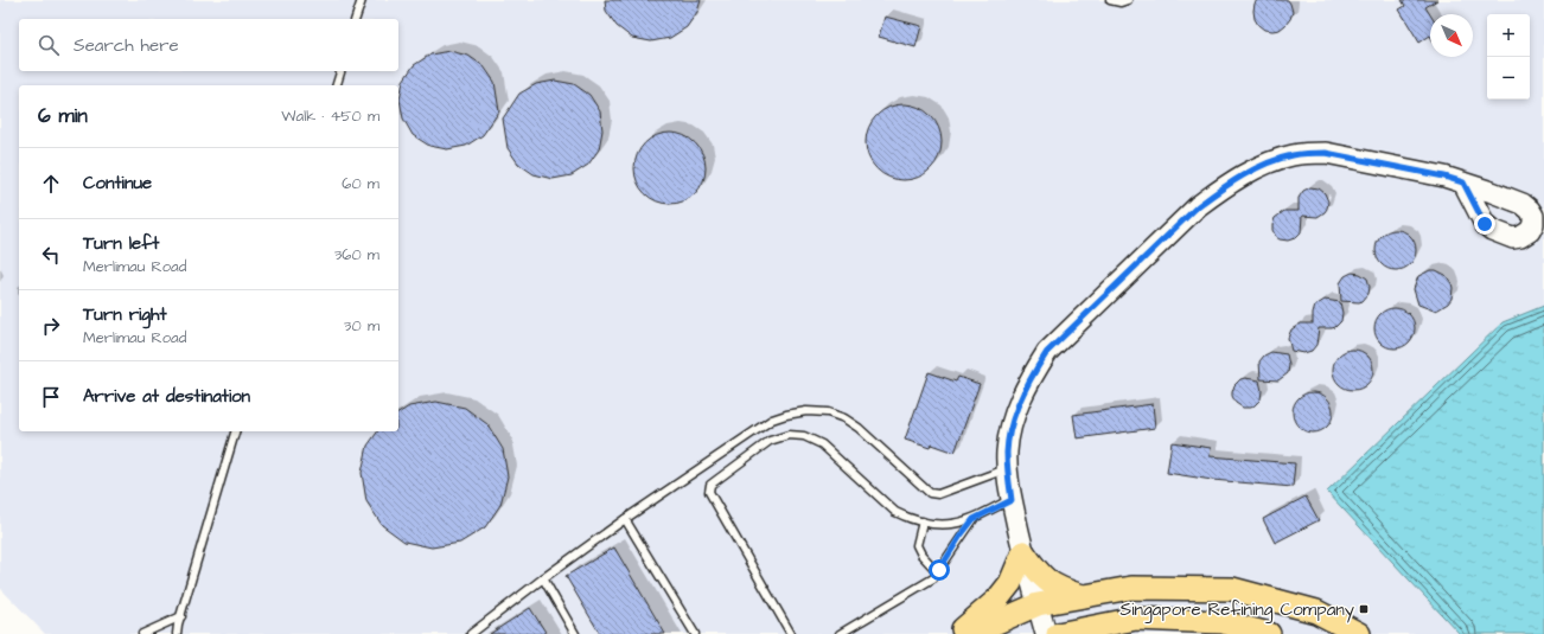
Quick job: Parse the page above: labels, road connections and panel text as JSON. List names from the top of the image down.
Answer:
{
  "places": {
    "transit": ["Singapore Refining Company"]
  },
  "north": "bottom right",
  "page": {
    "map_buttons": ["+", "−"],
    "search": "Search here",
    "heading": ["6 min", "Walk · 450 m"],
    "list": [
      ["Continue", "60 m"],
      ["Turn left", "Merlimau Road", "360 m"],
      ["Turn right", "Merlimau Road", "30 m"],
      "Arrive at destination"
    ]
  }
}
